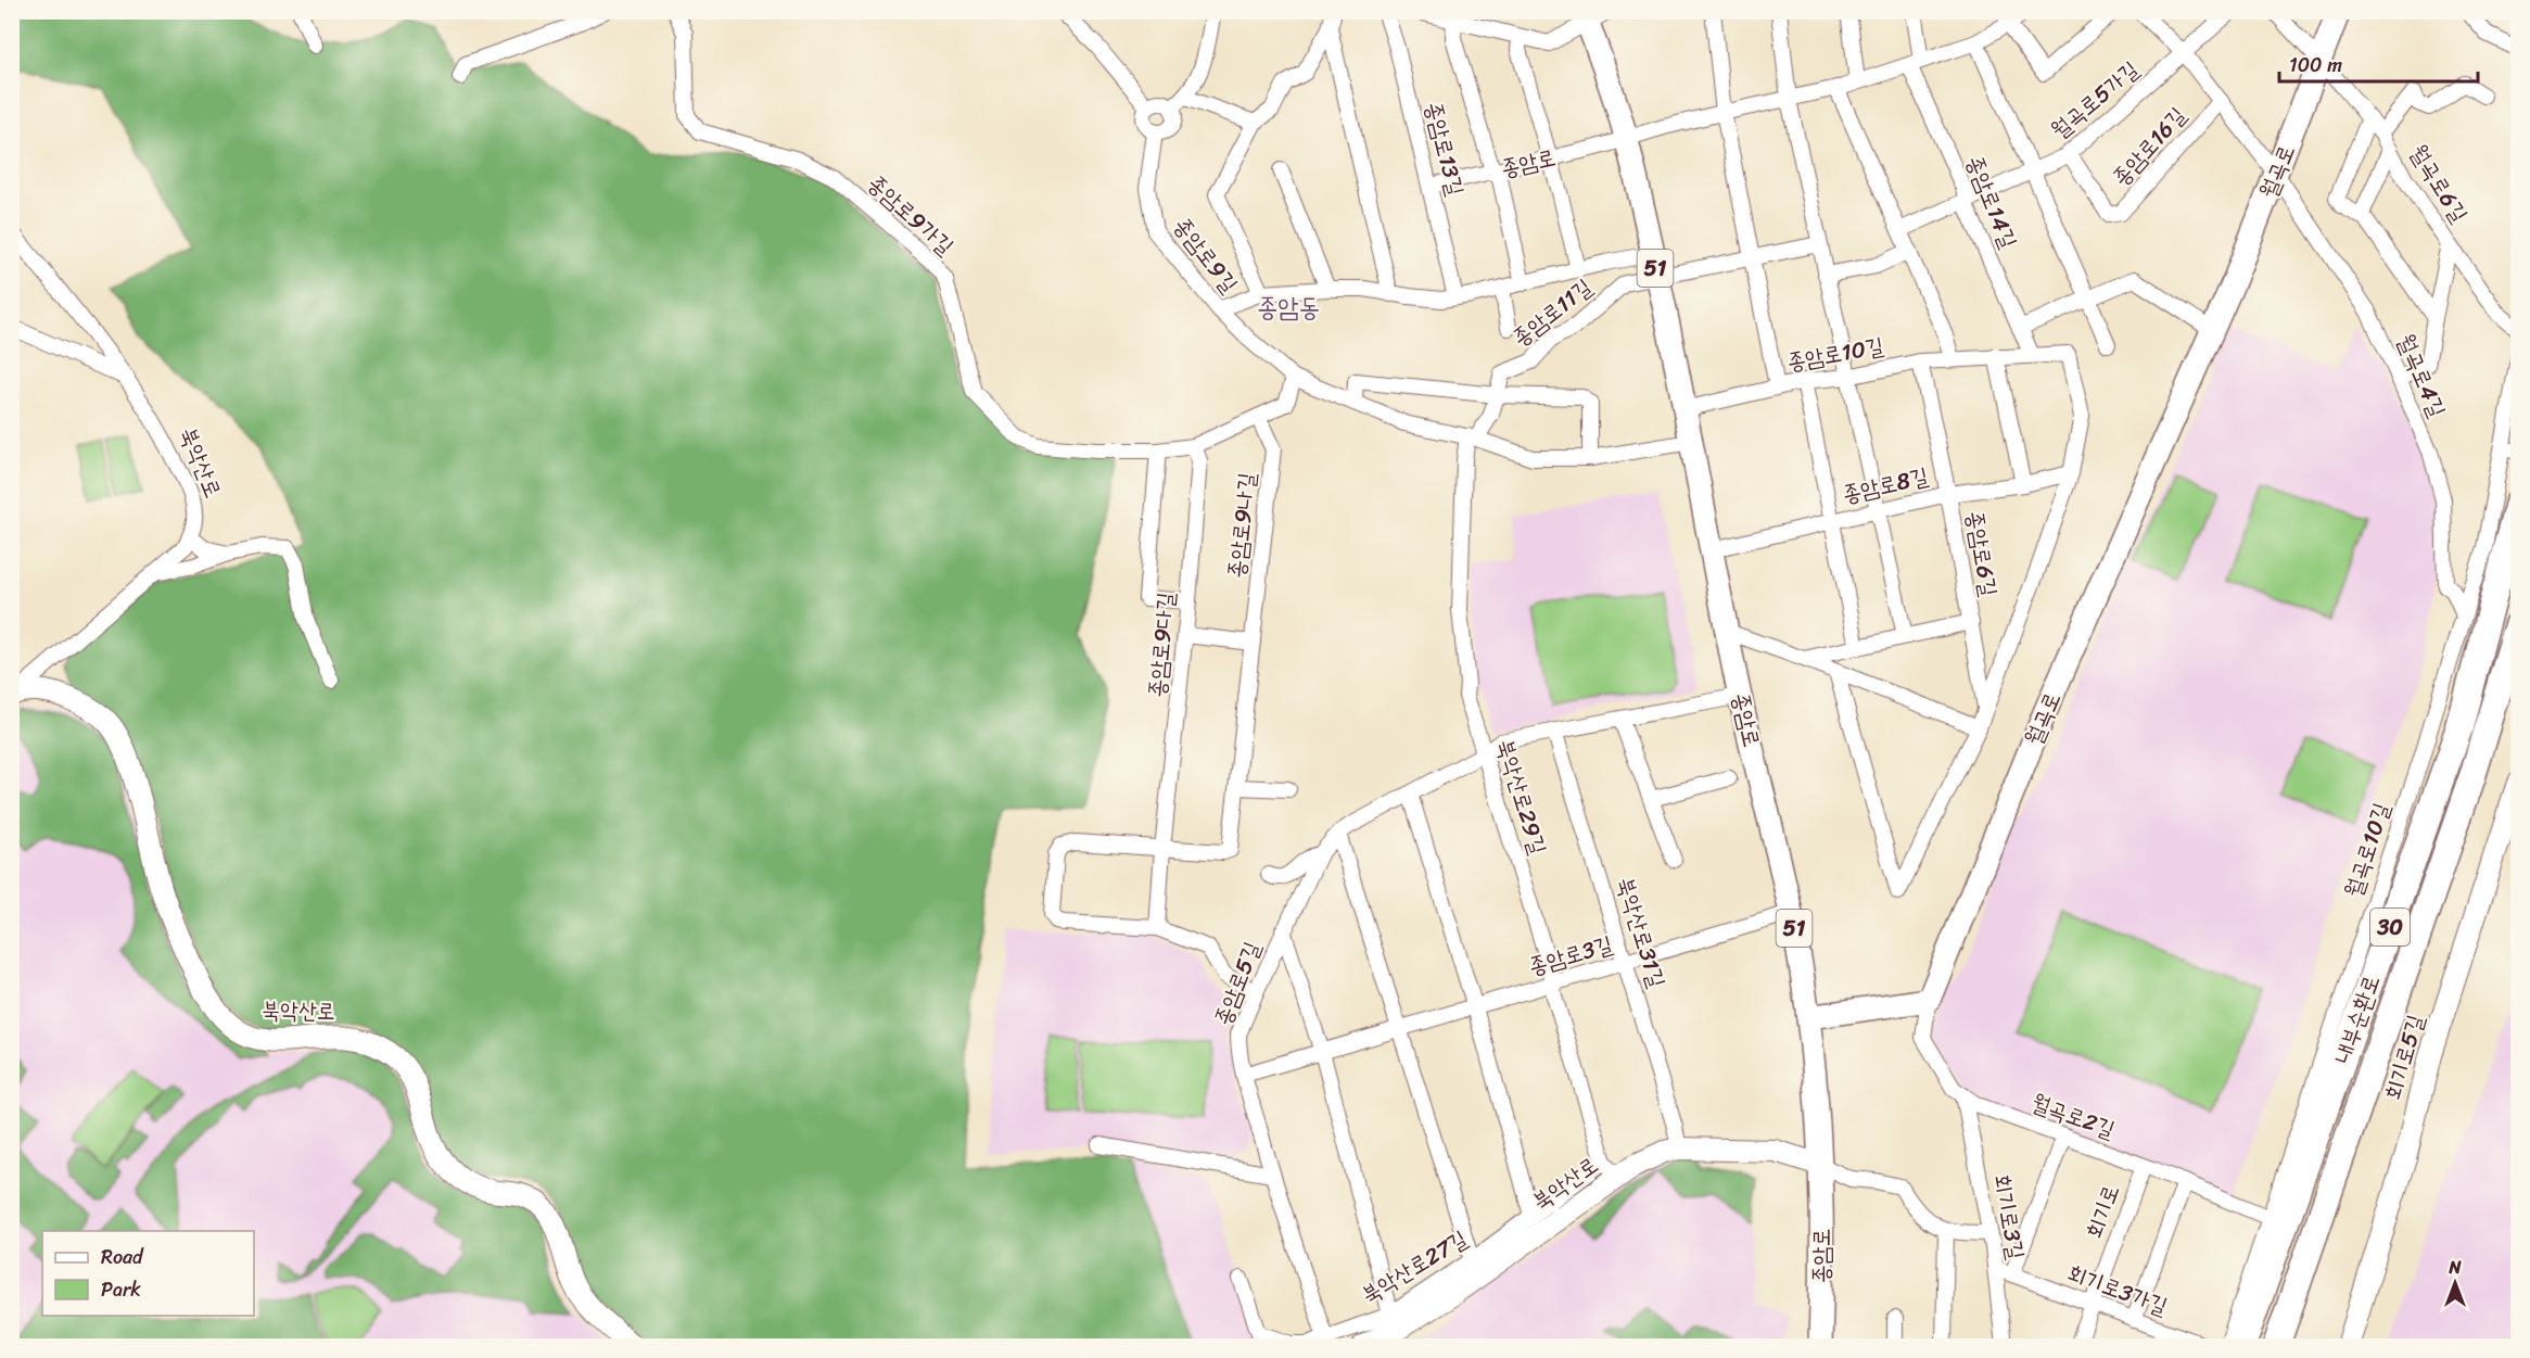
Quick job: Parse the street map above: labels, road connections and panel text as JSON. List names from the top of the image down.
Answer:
{
  "streets": {
    "highway": ["30", "내부순환로"],
    "main road": ["종암로", "월곡로", "51"],
    "street": [
      "월곡로5가길",
      "종암로16길",
      "종암로13길",
      "월곡로6길",
      "종암로14길",
      "종암로9가길",
      "종암로9길",
      "종암로11길",
      "종암로10길",
      "월곡로4길",
      "북악산로",
      "종암로8길",
      "종암로9나길",
      "종암로6길",
      "종암로9다길",
      "북악산로29길",
      "월곡로10길",
      "북악산로31길",
      "종암로3길",
      "종암로5길",
      "회기로5길",
      "월곡로2길",
      "회기로",
      "회기로3길",
      "북악산로27길",
      "회기로3가길"
    ]
  },
  "crossings": [
    ["월곡로5가길", "종암로16길"],
    ["월곡로5가길", "종암로14길"],
    ["종암로13길", "종암로"],
    ["종암로", "종암로9길"],
    ["종암로", "종암로11길"],
    ["종암로", "종암로10길"],
    ["종암로", "북악산로"],
    ["종암로", "종암로8길"],
    ["종암로", "종암로3길"],
    ["종암로", "종암로5길"],
    ["월곡로", "월곡로6길"],
    ["월곡로", "월곡로4길"],
    ["월곡로", "월곡로2길"],
    ["월곡로6길", "월곡로4길"],
    ["종암로14길", "종암로10길"],
    ["종암로9가길", "종암로9길"],
    ["종암로9가길", "종암로9나길"],
    ["종암로9가길", "종암로9다길"],
    ["종암로9길", "북악산로29길"],
    ["종암로10길", "종암로8길"],
    ["종암로10길", "종암로6길"],
    ["월곡로4길", "월곡로10길"],
    ["북악산로", "북악산로29길"],
    ["북악산로", "북악산로31길"],
    ["북악산로", "북악산로27길"],
    ["종암로8길", "종암로6길"],
    ["종암로9나길", "종암로9다길"],
    ["북악산로29길", "종암로3길"],
    ["북악산로29길", "종암로5길"],
    ["북악산로29길", "북악산로27길"],
    ["월곡로10길", "월곡로2길"],
    ["북악산로31길", "종암로3길"],
    ["북악산로31길", "종암로5길"],
    ["종암로3길", "종암로5길"],
    ["종암로5길", "북악산로27길"],
    ["월곡로2길", "회기로"],
    ["월곡로2길", "회기로3길"],
    ["회기로", "회기로3가길"],
    ["회기로3길", "회기로3가길"]
  ],
  "districts": ["종암동"],
  "legend": ["Road", "Park"],
  "scale_bar": "100 m",
  "north": "top"
}
